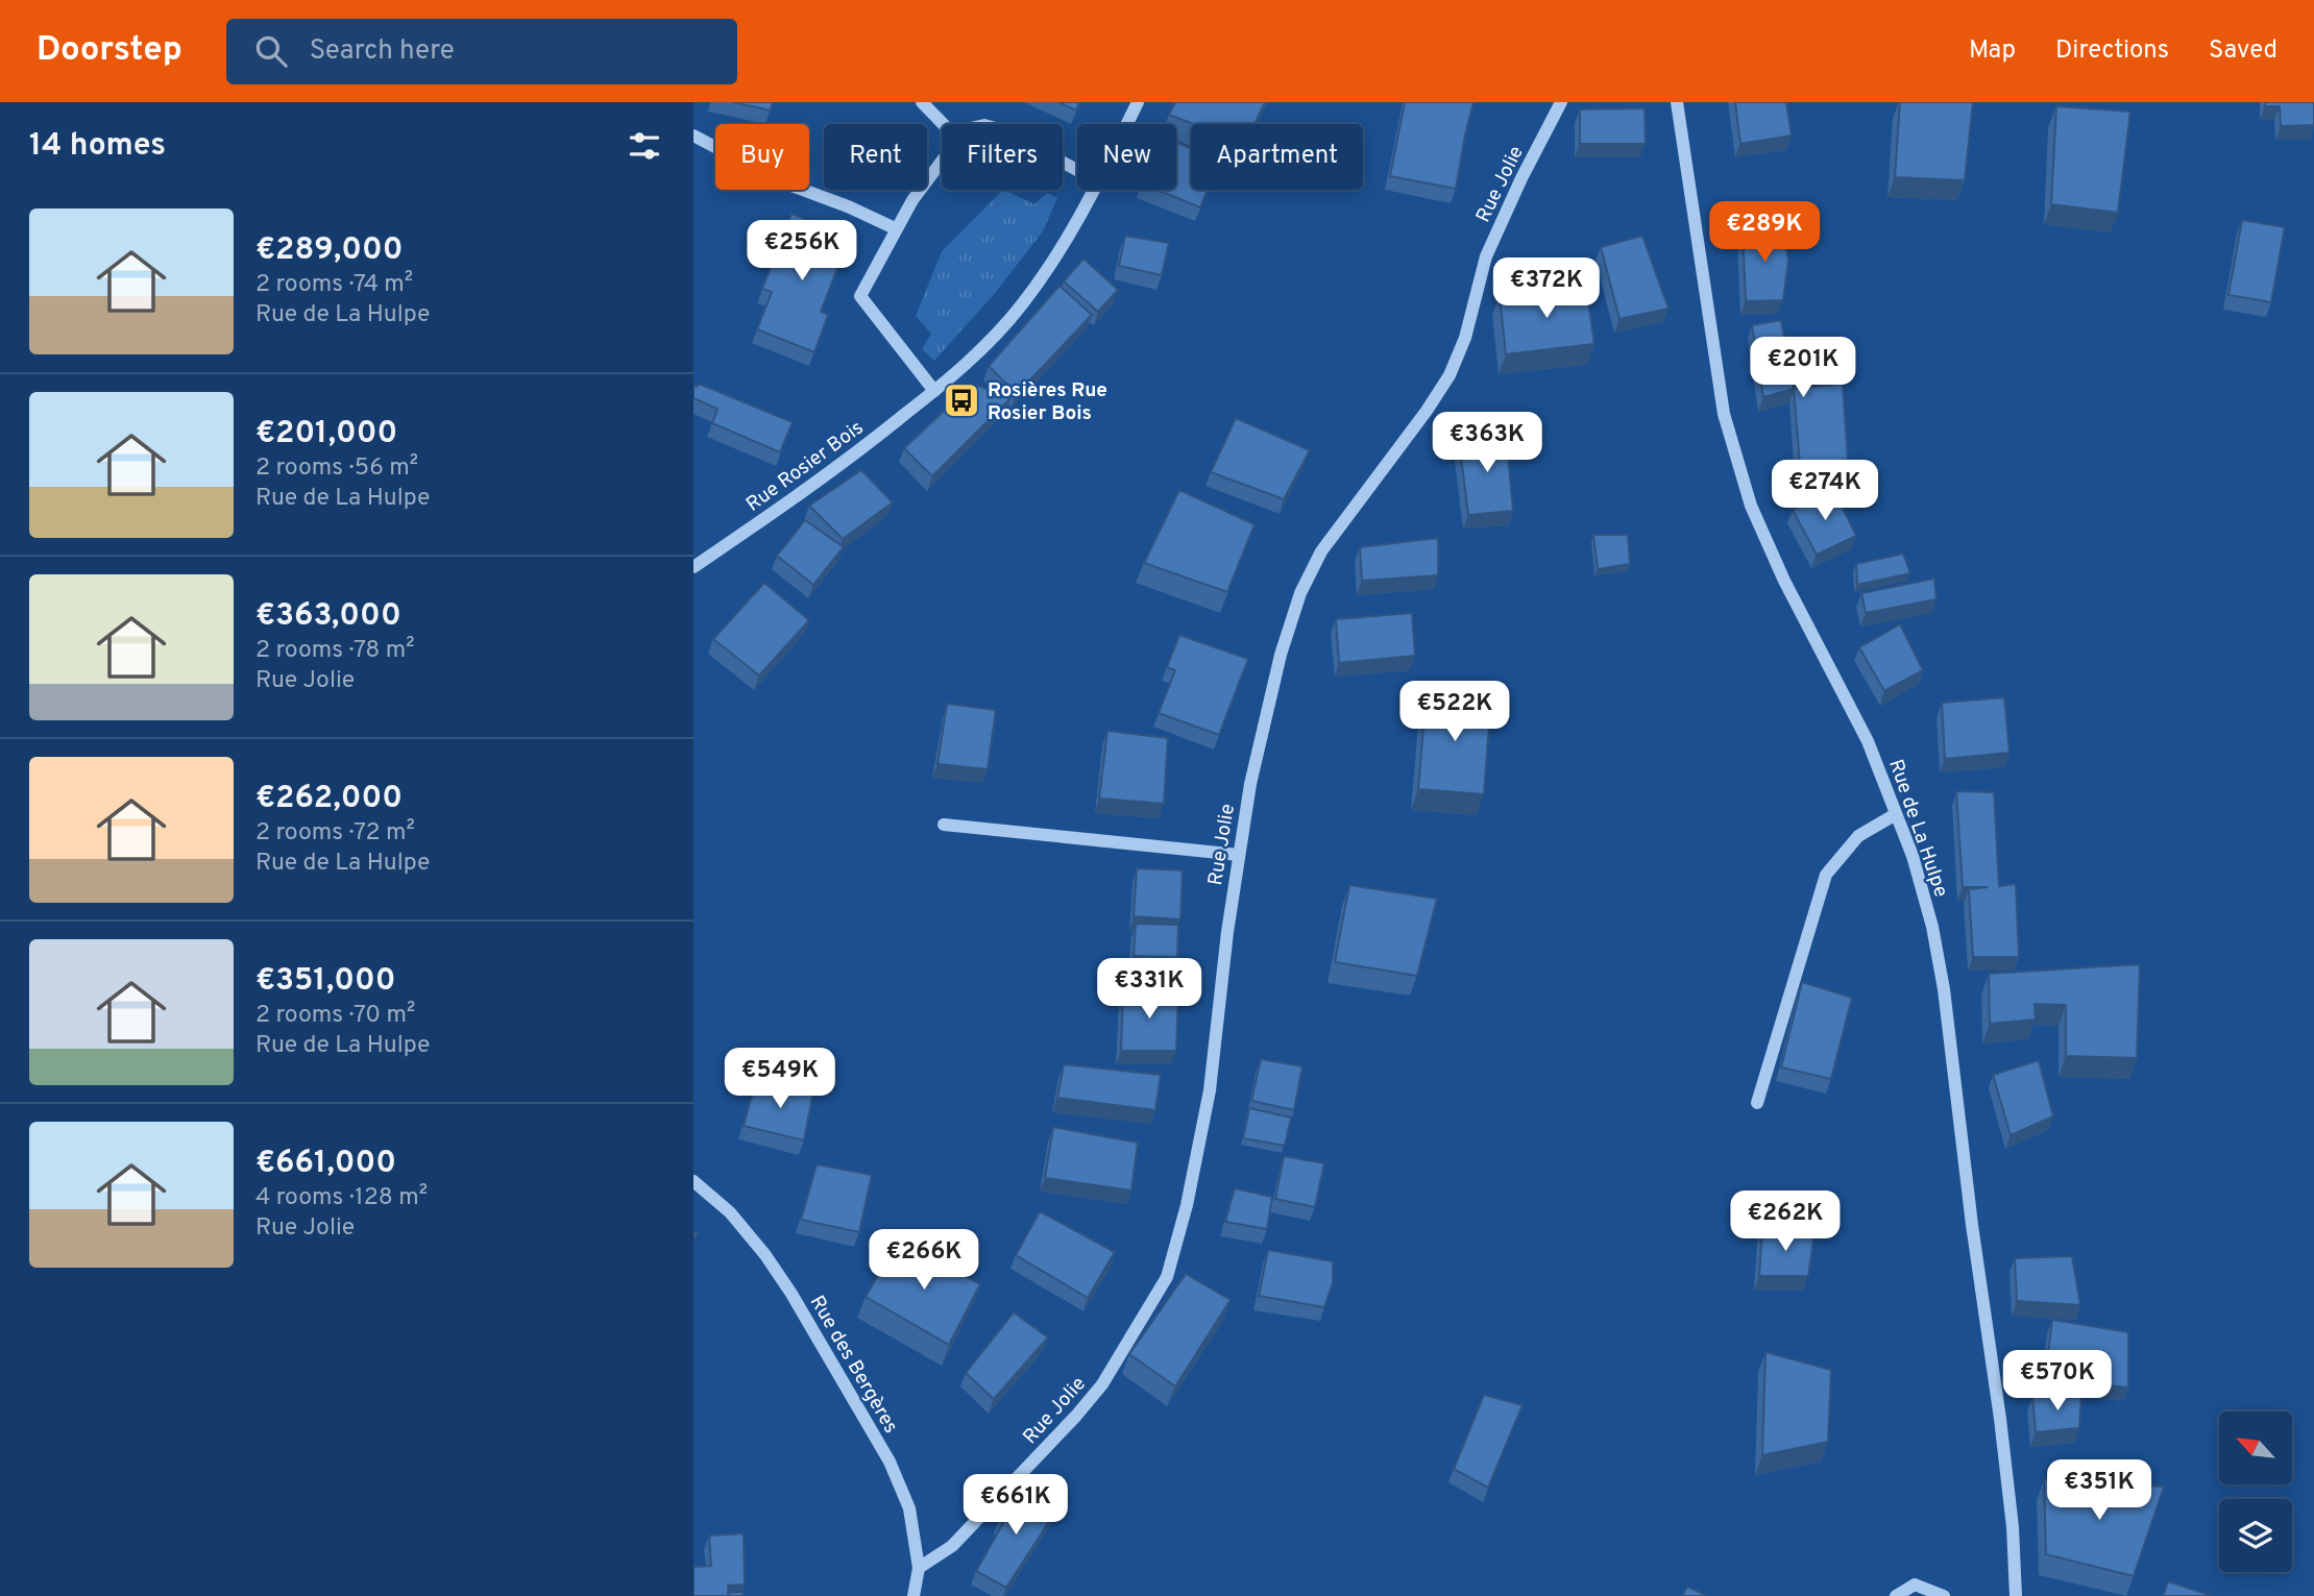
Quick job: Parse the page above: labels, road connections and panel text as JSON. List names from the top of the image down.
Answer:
{
  "streets": {
    "street": [
      "Rue Jolie",
      "Rue Rosier Bois",
      "Rue de La Hulpe",
      "Rue des Bergères"
    ]
  },
  "crossings": [
    ["Rue Jolie", "Rue des Bergères"]
  ],
  "places": {
    "bus stop": ["Rosières Rue Rosier Bois"]
  },
  "north": "top left",
  "page": {
    "header": "Doorstep",
    "search": "Search here",
    "nav": ["Map", "Directions", "Saved"],
    "heading": "14 homes",
    "chip": [
      "Buy",
      "Rent",
      "Filters",
      "New",
      "Apartment"
    ],
    "list": [
      {
        "name": "€289,000",
        "note": "2 rooms · 74 m² · Rue de La Hulpe"
      },
      {
        "name": "€201,000",
        "note": "2 rooms · 56 m² · Rue de La Hulpe"
      },
      {
        "name": "€363,000",
        "note": "2 rooms · 78 m² · Rue Jolie"
      },
      {
        "name": "€262,000",
        "note": "2 rooms · 72 m² · Rue de La Hulpe"
      },
      {
        "name": "€351,000",
        "note": "2 rooms · 70 m² · Rue de La Hulpe"
      },
      {
        "name": "€661,000",
        "note": "4 rooms · 128 m² · Rue Jolie"
      }
    ],
    "price": [
      "€289K",
      "€256K",
      "€372K",
      "€201K",
      "€363K",
      "€274K",
      "€522K",
      "€331K",
      "€549K",
      "€262K",
      "€266K",
      "€570K",
      "€351K",
      "€661K"
    ]
  }
}
